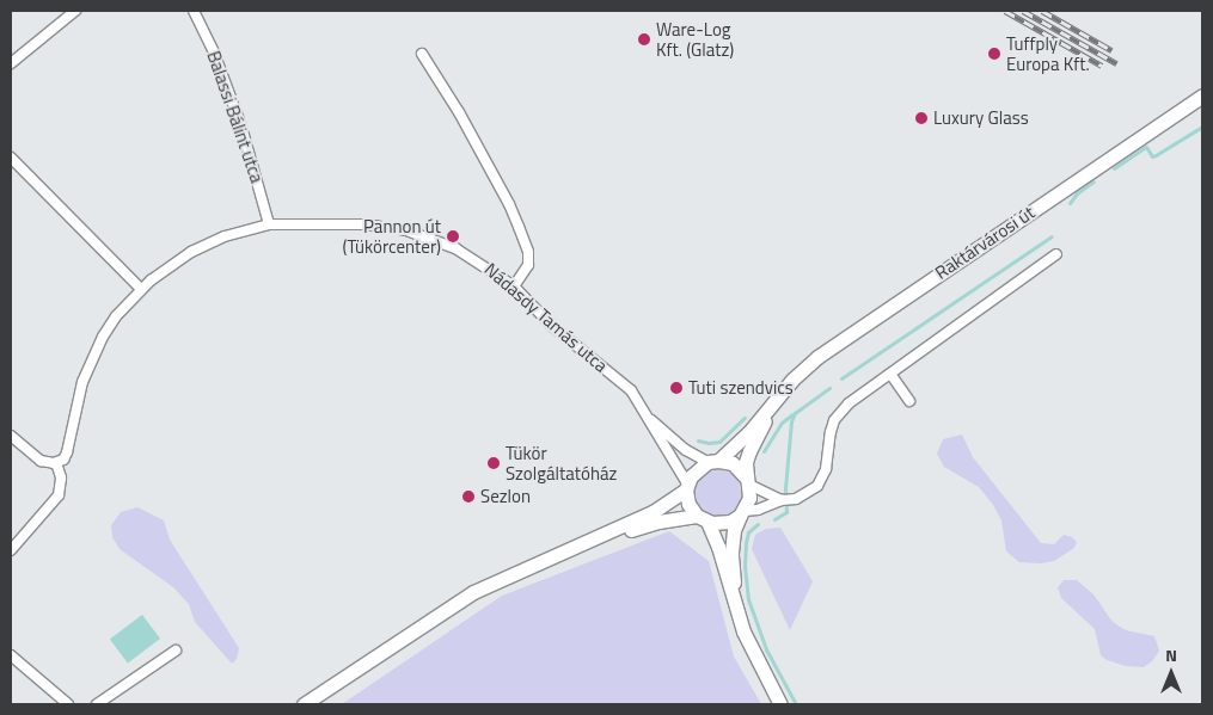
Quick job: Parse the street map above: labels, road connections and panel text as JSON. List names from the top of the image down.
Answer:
{
  "streets": {
    "main road": ["Raktárvárosi út"],
    "street": ["Balassi Bálint utca", "Nádasdy Tamás utca"]
  },
  "crossings": [
    ["Balassi Bálint utca", "Nádasdy Tamás utca"],
    ["Raktárvárosi út", "Nádasdy Tamás utca"]
  ],
  "places": [
    "Ware-Log Kft. (Glatz)",
    "Tuffply Europa Kft.",
    "Luxury Glass",
    "Pannon út (Tükörcenter)",
    "Tuti szendvics",
    "Tükör Szolgáltatóház",
    "Sezlon"
  ],
  "north": "top"
}
